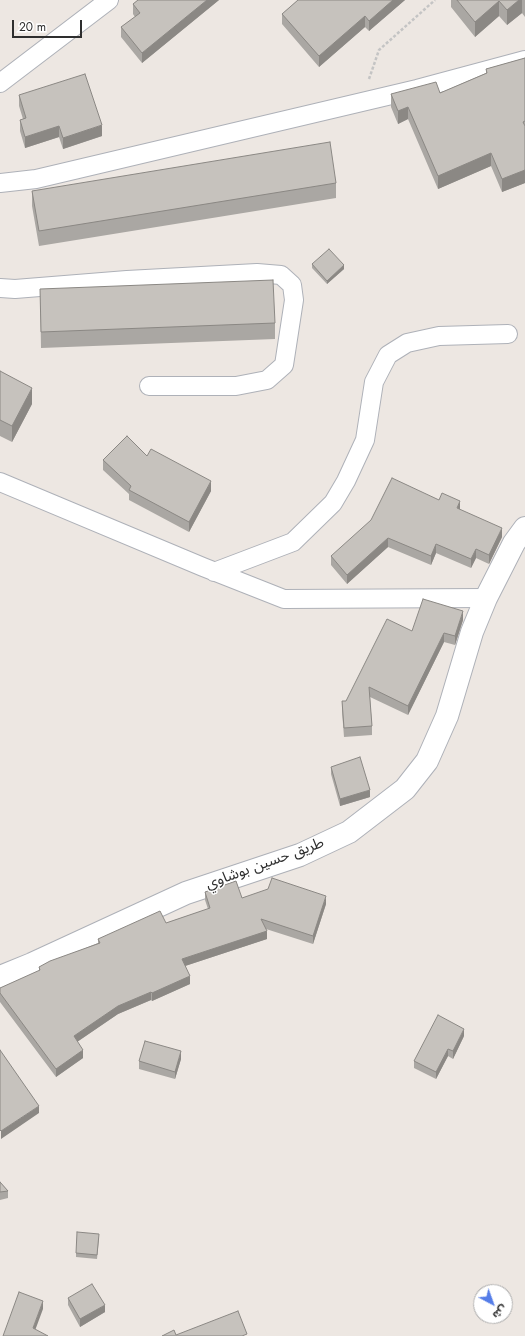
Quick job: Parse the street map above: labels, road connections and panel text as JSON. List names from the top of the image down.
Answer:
{
  "streets": {
    "street": ["طريق حسين بوشاوي"]
  },
  "scale_bar": "20 m",
  "north": "bottom right"
}
